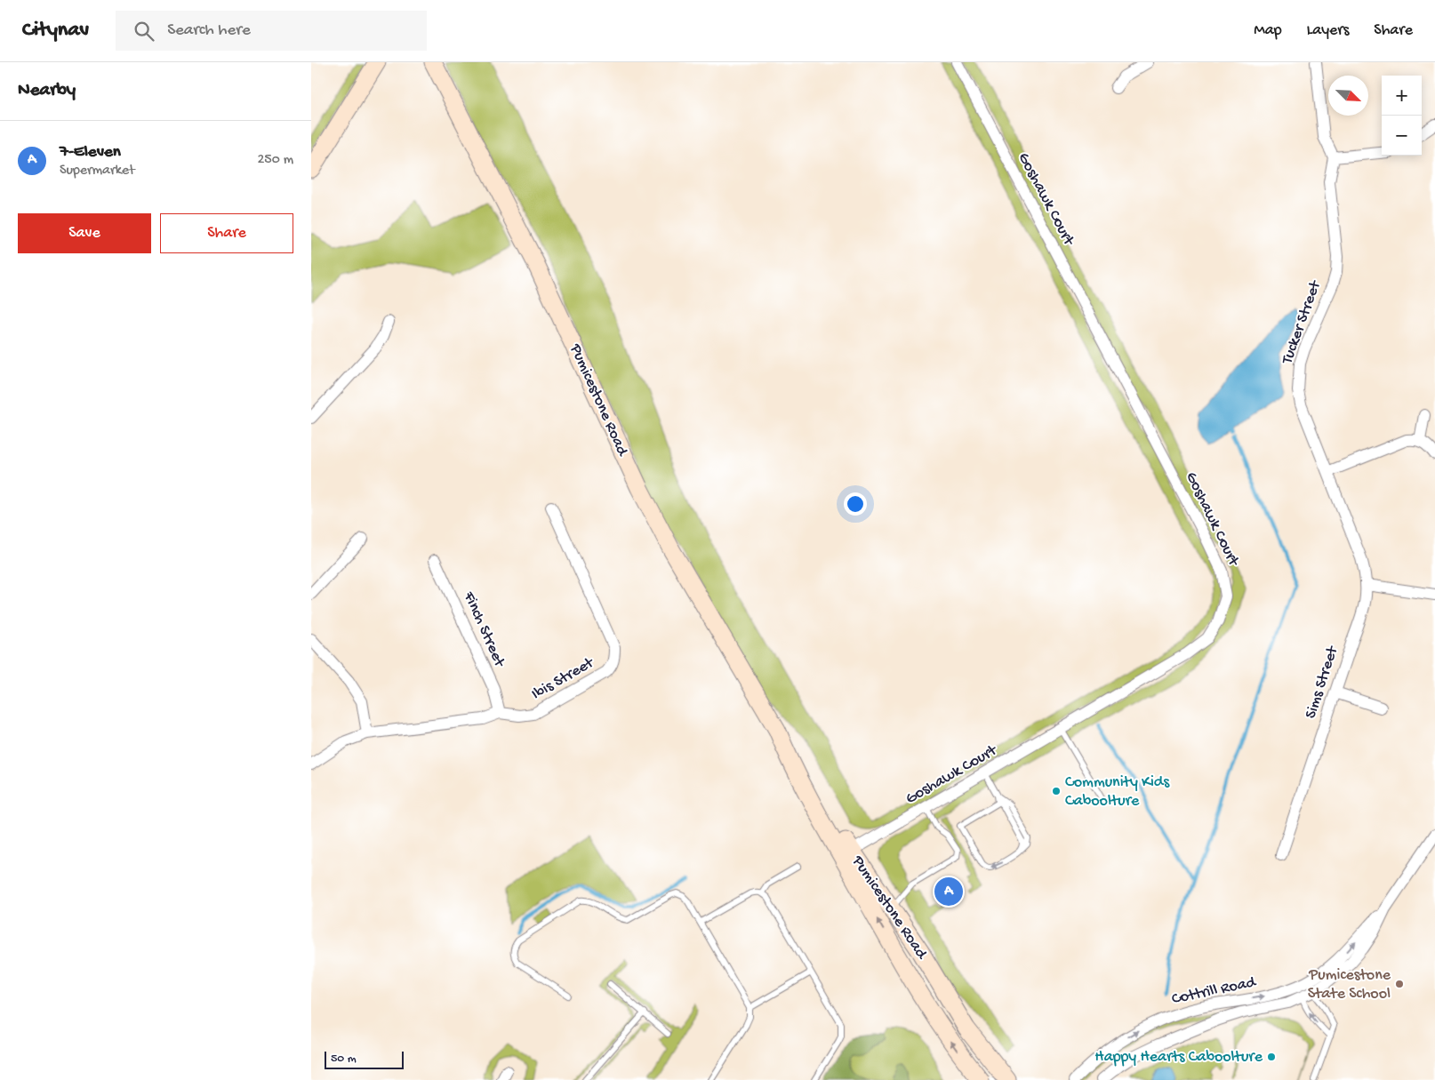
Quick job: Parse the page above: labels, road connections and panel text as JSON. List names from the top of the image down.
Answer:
{
  "streets": {
    "main road": ["Pumicestone Road"],
    "street": [
      "Goshawk Court",
      "Tucker Street",
      "Finch Street",
      "Ibis Street",
      "Sims Street",
      "Cottrill Road"
    ]
  },
  "crossings": [
    ["Goshawk Court", "Pumicestone Road"],
    ["Tucker Street", "Sims Street"],
    ["Finch Street", "Ibis Street"]
  ],
  "places": ["Community Kids Caboolture", "Pumicestone State School", "Happy Hearts Caboolture"],
  "scale_bar": "50 m",
  "north": "bottom right",
  "page": {
    "header": "Citynav",
    "search": "Search here",
    "nav": ["Map", "Layers", "Share"],
    "heading": "Nearby",
    "map_buttons": ["+", "−"],
    "list": [
      {
        "mark": "A",
        "name": "7-Eleven",
        "note": "Supermarket",
        "value": "250 m"
      }
    ],
    "buttons": ["Save", "Share"],
    "pins": "A",
    "scale": "50 m"
  }
}
